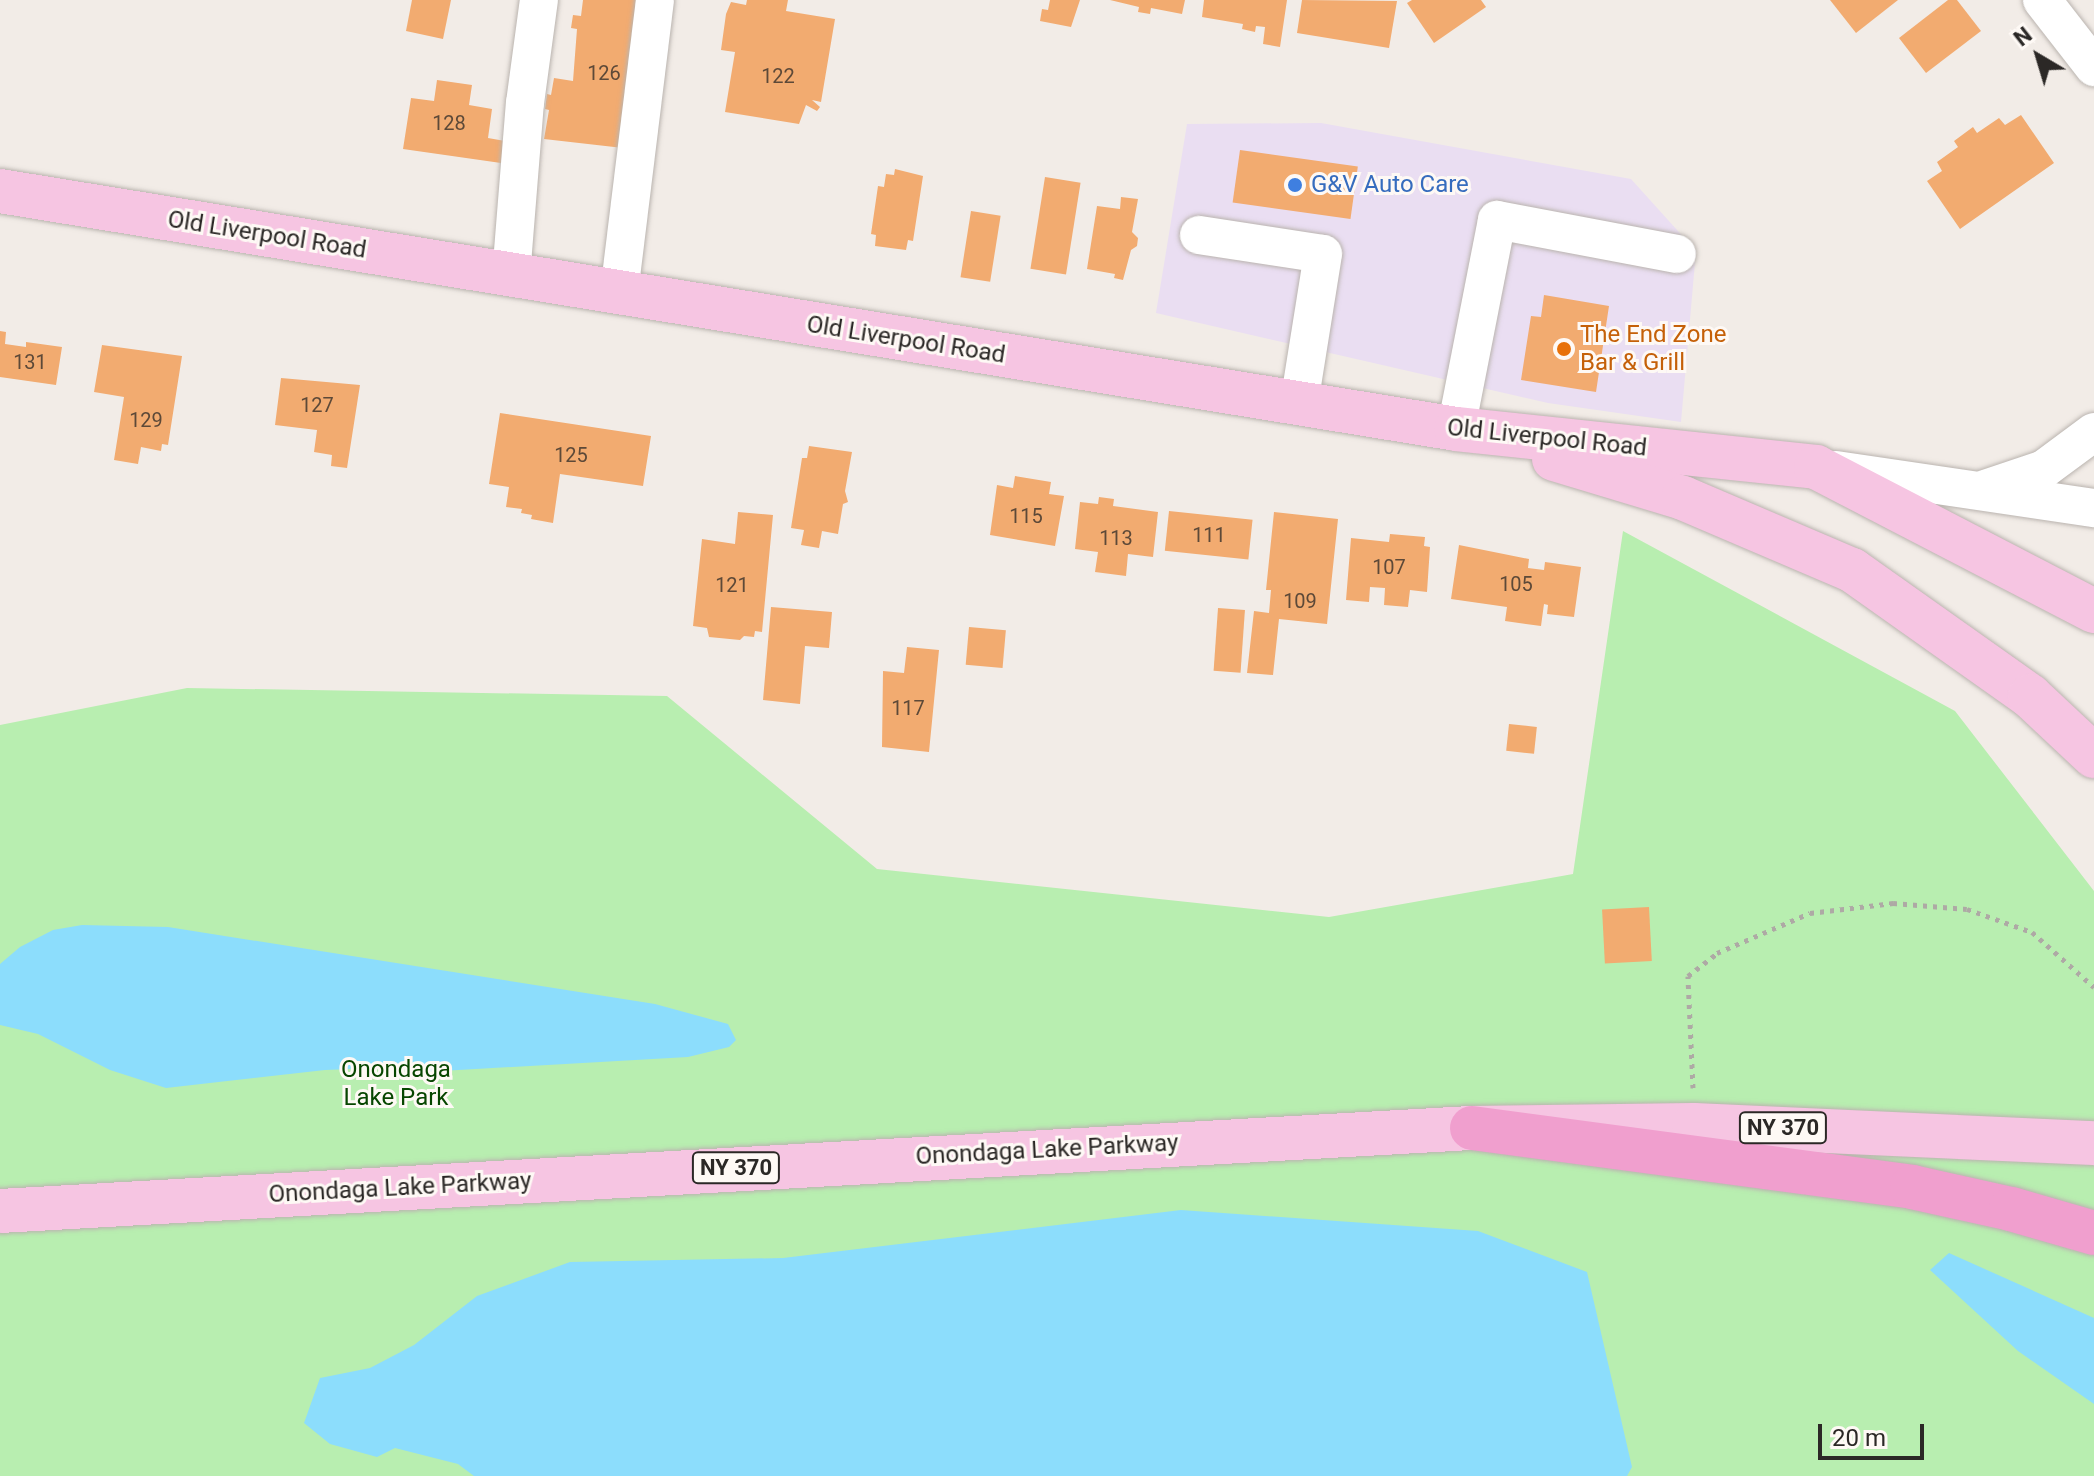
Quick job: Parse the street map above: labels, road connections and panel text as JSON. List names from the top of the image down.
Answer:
{
  "streets": {
    "main road": ["Old Liverpool Road", "NY 370", "Onondaga Lake Parkway"]
  },
  "parks": ["Onondaga Lake Park"],
  "places": ["G&V Auto Care", "The End Zone Bar & Grill"],
  "house_numbers": [
    "126",
    "122",
    "128",
    "131",
    "127",
    "129",
    "125",
    "115",
    "111",
    "113",
    "107",
    "105",
    "121",
    "109",
    "117"
  ],
  "scale_bar": "20 m",
  "north": "top left"
}
